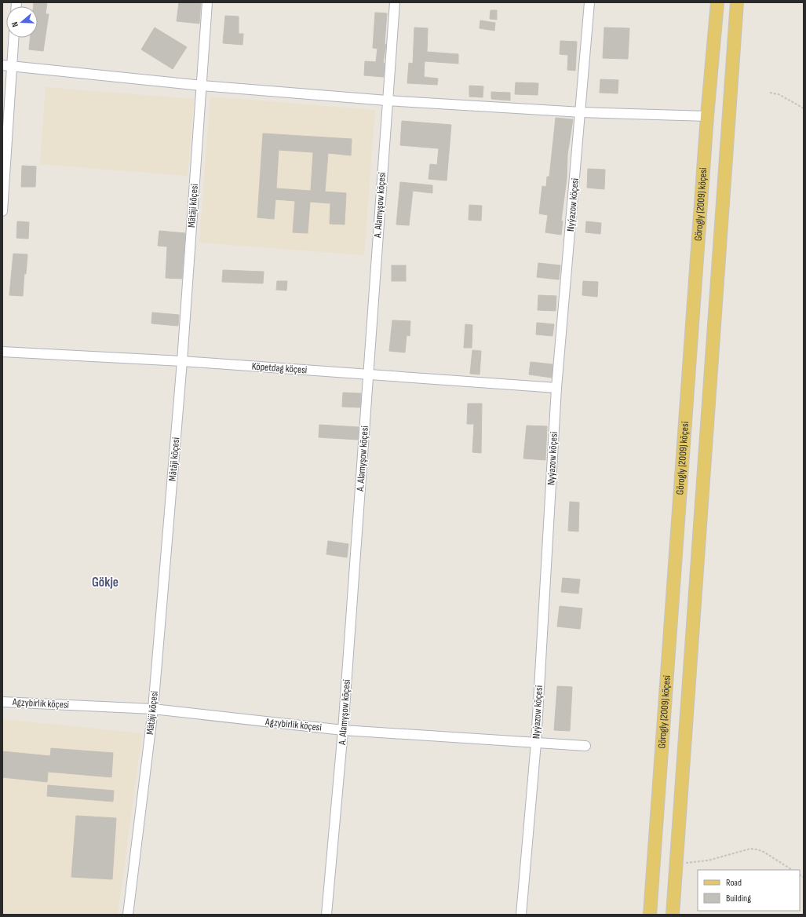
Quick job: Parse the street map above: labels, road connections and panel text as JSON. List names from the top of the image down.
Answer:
{
  "streets": {
    "main road": ["Görogly (2009) köçesi"],
    "street": [
      "A. Alamyşow köçesi",
      "Nyýazow köçesi",
      "Mätäji köçesi",
      "Köpetdag köçesi",
      "Agzybirlik köçesi"
    ]
  },
  "crossings": [
    ["A. Alamyşow köçesi", "Köpetdag köçesi"],
    ["A. Alamyşow köçesi", "Agzybirlik köçesi"],
    ["Nyýazow köçesi", "Köpetdag köçesi"],
    ["Nyýazow köçesi", "Agzybirlik köçesi"],
    ["Mätäji köçesi", "Köpetdag köçesi"],
    ["Mätäji köçesi", "Agzybirlik köçesi"]
  ],
  "districts": ["Gökje"],
  "legend": ["Road", "Building"],
  "north": "left"
}
